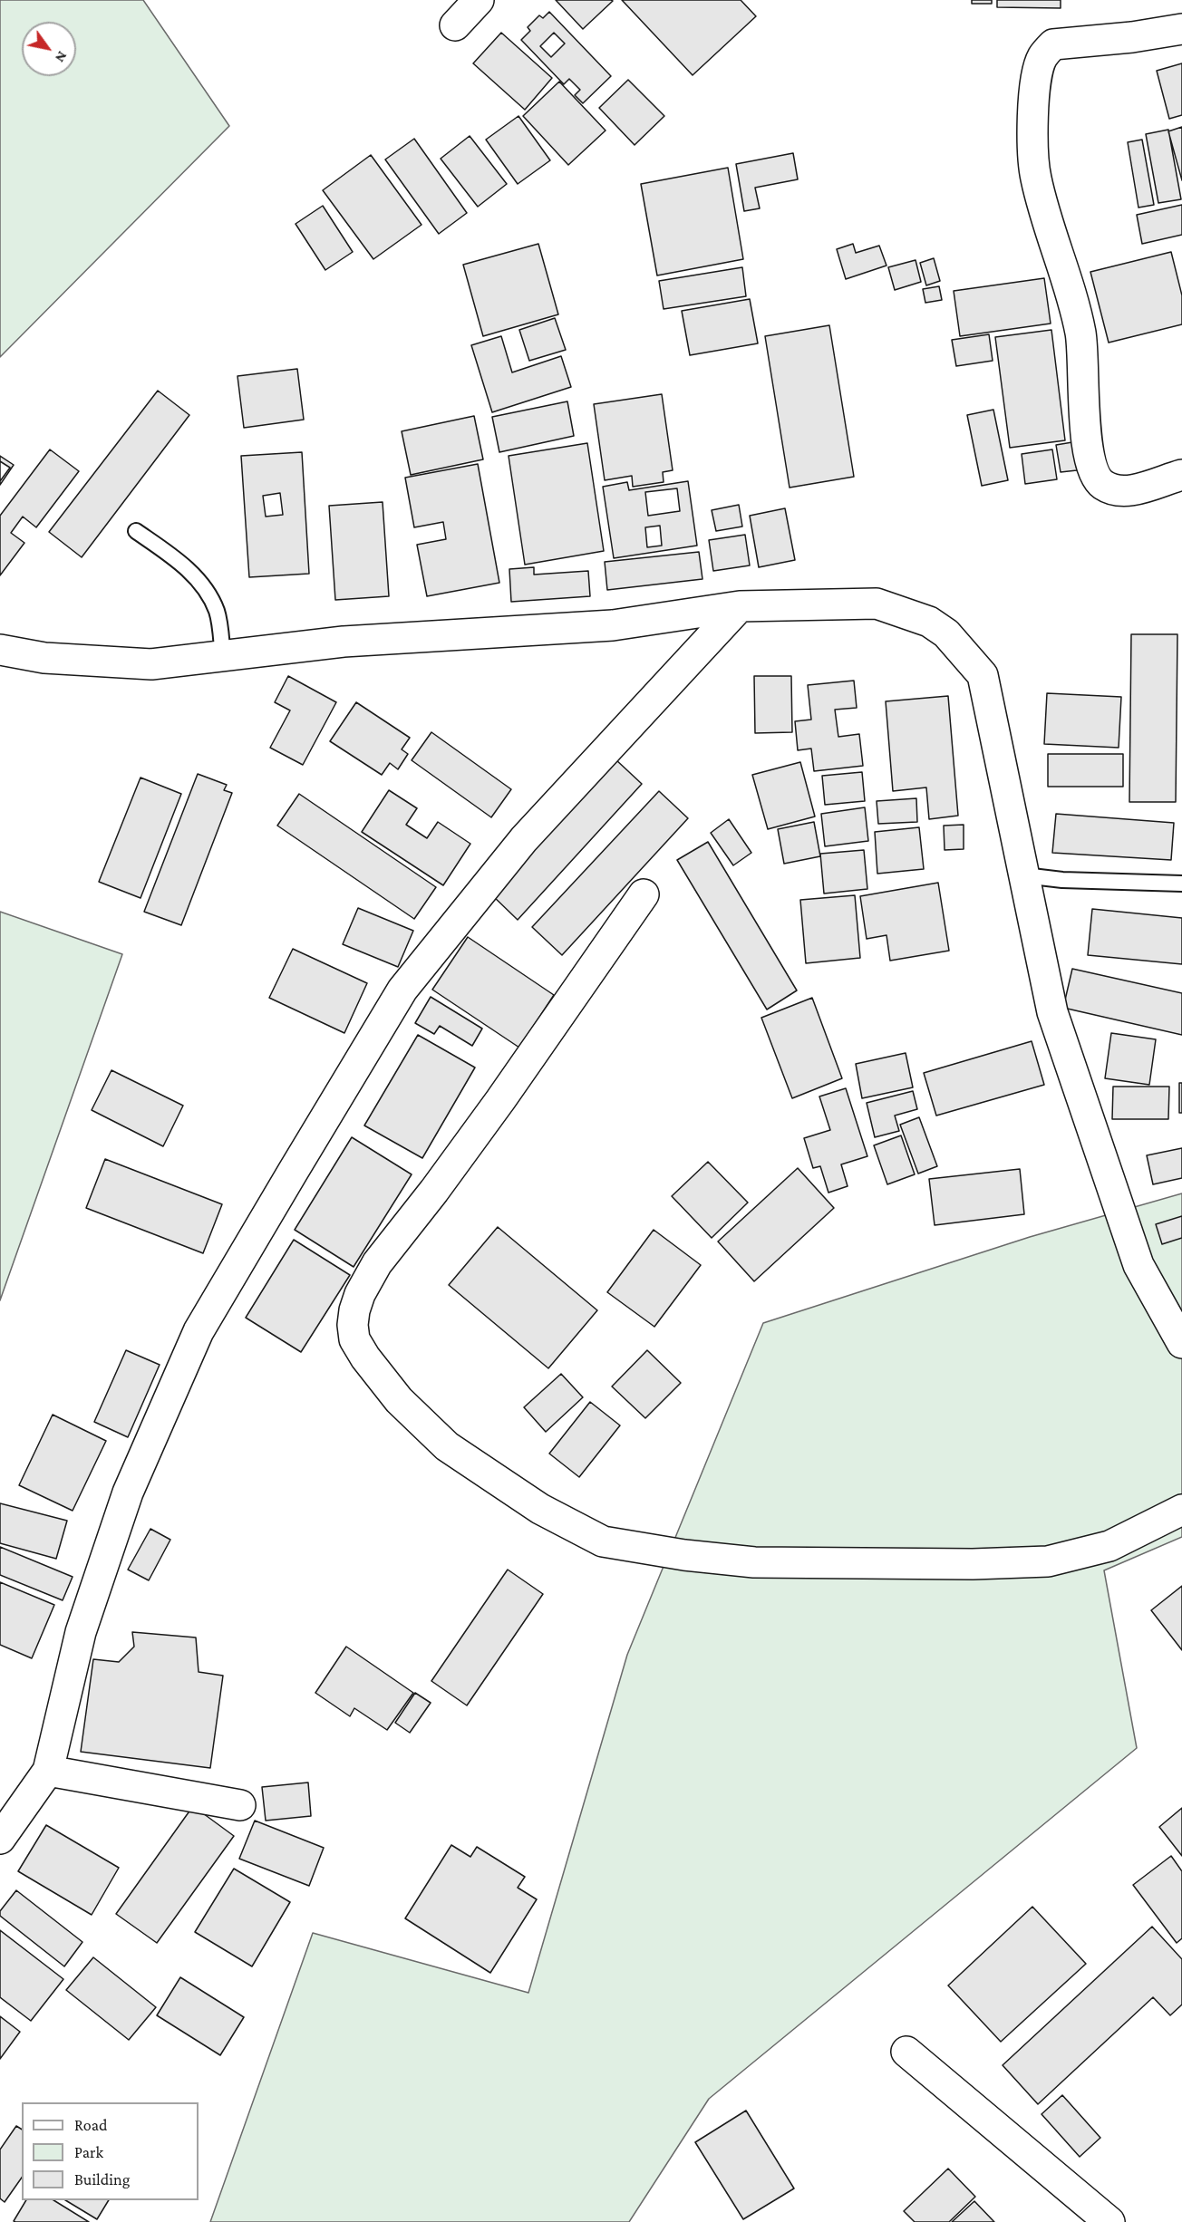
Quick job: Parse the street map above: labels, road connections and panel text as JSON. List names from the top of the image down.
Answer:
{
  "legend": ["Road", "Park", "Building"],
  "north": "bottom right"
}
